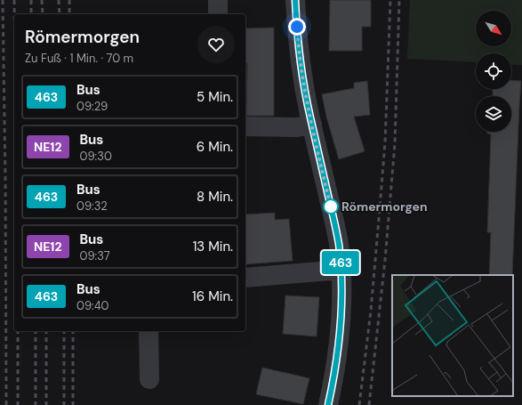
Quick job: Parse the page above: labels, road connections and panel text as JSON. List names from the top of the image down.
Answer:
{
  "places": ["Römermorgen"],
  "lines": ["bus line 463"],
  "north": "bottom right",
  "page": {
    "on_map": "463",
    "heading": ["Römermorgen", "Zu Fuß · 1 Min. · 70 m"],
    "list": [
      {
        "mark": "463",
        "name": "Bus",
        "note": "09:29",
        "value": "5 Min."
      },
      {
        "mark": "NE12",
        "name": "Bus",
        "note": "09:30",
        "value": "6 Min."
      },
      {
        "mark": "463",
        "name": "Bus",
        "note": "09:32",
        "value": "8 Min."
      },
      {
        "mark": "NE12",
        "name": "Bus",
        "note": "09:37",
        "value": "13 Min."
      },
      {
        "mark": "463",
        "name": "Bus",
        "note": "09:40",
        "value": "16 Min."
      }
    ]
  }
}
